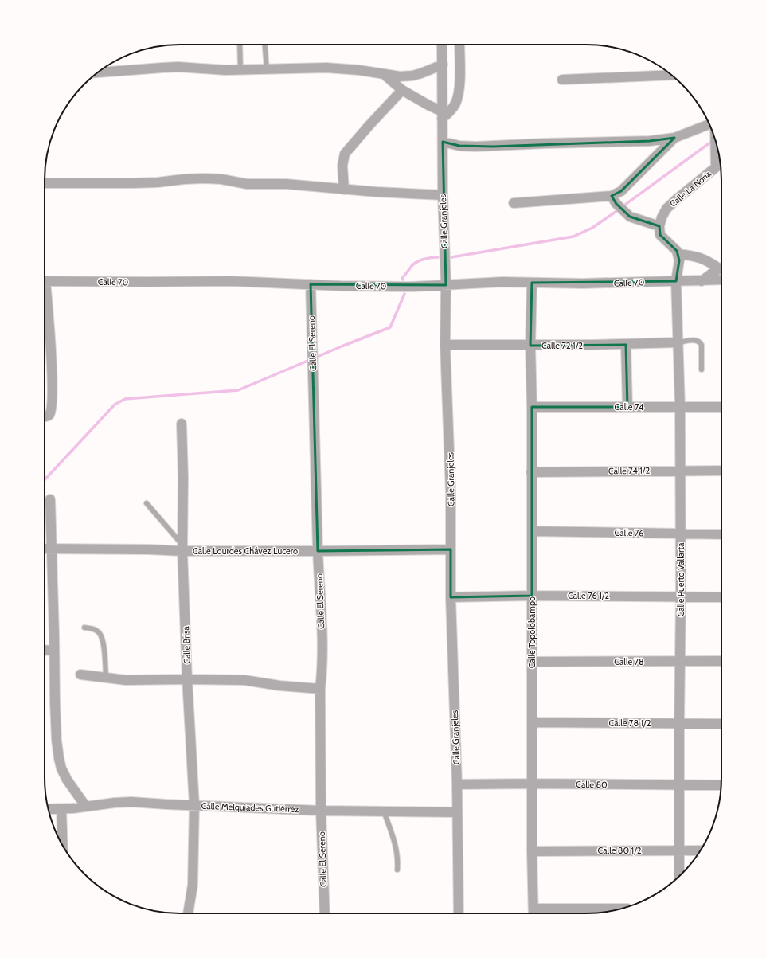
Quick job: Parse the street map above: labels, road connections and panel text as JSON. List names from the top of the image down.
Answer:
{
  "streets": {
    "street": [
      "Calle La Noria",
      "Calle Granjeles",
      "Calle 70",
      "Calle El Sereno",
      "Calle 72 1/2",
      "Calle 74",
      "Calle 74 1/2",
      "Calle 76",
      "Calle Lourdes Chávez Lucero",
      "Calle Puerto Vallarta",
      "Calle 76 1/2",
      "Calle Topolobampo",
      "Calle Brisa",
      "Calle 78",
      "Calle 78 1/2",
      "Calle 80",
      "Calle Melquiades Gutiérrez",
      "Calle 80 1/2"
    ]
  },
  "crossings": [
    ["Calle Granjeles", "Calle 70"],
    ["Calle Granjeles", "Calle 72 1/2"],
    ["Calle Granjeles", "Calle Lourdes Chávez Lucero"],
    ["Calle Granjeles", "Calle 76 1/2"],
    ["Calle Granjeles", "Calle 80"],
    ["Calle Granjeles", "Calle Melquiades Gutiérrez"],
    ["Calle 70", "Calle El Sereno"],
    ["Calle 70", "Calle Puerto Vallarta"],
    ["Calle 70", "Calle Topolobampo"],
    ["Calle El Sereno", "Calle Lourdes Chávez Lucero"],
    ["Calle El Sereno", "Calle Melquiades Gutiérrez"],
    ["Calle 72 1/2", "Calle Puerto Vallarta"],
    ["Calle 72 1/2", "Calle Topolobampo"],
    ["Calle 74", "Calle Puerto Vallarta"],
    ["Calle 74", "Calle Topolobampo"],
    ["Calle 74 1/2", "Calle Puerto Vallarta"],
    ["Calle 74 1/2", "Calle Topolobampo"],
    ["Calle 76", "Calle Puerto Vallarta"],
    ["Calle 76", "Calle Topolobampo"],
    ["Calle Lourdes Chávez Lucero", "Calle Brisa"],
    ["Calle Puerto Vallarta", "Calle 76 1/2"],
    ["Calle Puerto Vallarta", "Calle 78"],
    ["Calle Puerto Vallarta", "Calle 78 1/2"],
    ["Calle Puerto Vallarta", "Calle 80"],
    ["Calle Puerto Vallarta", "Calle 80 1/2"],
    ["Calle 76 1/2", "Calle Topolobampo"],
    ["Calle Topolobampo", "Calle 78"],
    ["Calle Topolobampo", "Calle 78 1/2"],
    ["Calle Topolobampo", "Calle 80"],
    ["Calle Topolobampo", "Calle 80 1/2"],
    ["Calle Brisa", "Calle Melquiades Gutiérrez"]
  ]
}
